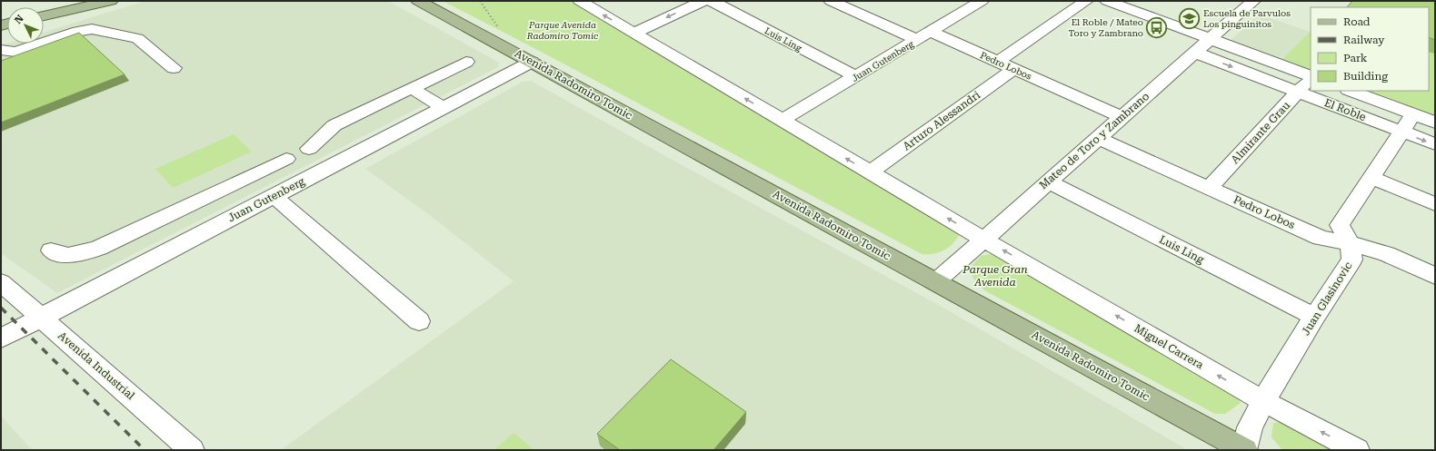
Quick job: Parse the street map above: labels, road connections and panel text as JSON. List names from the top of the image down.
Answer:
{
  "streets": {
    "main road": ["Avenida Radomiro Tomic"],
    "street": [
      "Luis Ling",
      "Juan Gutenberg",
      "Pedro Lobos",
      "El Roble",
      "Arturo Alessandri",
      "Almirante Grau",
      "Mateo de Toro y Zambrano",
      "Juan Glasinovic",
      "Miguel Carrera",
      "Avenida Industrial"
    ]
  },
  "crossings": [
    ["Luis Ling", "Juan Gutenberg"],
    ["Luis Ling", "Mateo de Toro y Zambrano"],
    ["Luis Ling", "Juan Glasinovic"],
    ["Juan Gutenberg", "Pedro Lobos"],
    ["Juan Gutenberg", "Avenida Radomiro Tomic"],
    ["Juan Gutenberg", "Avenida Industrial"],
    ["Pedro Lobos", "Arturo Alessandri"],
    ["Pedro Lobos", "Almirante Grau"],
    ["Pedro Lobos", "Mateo de Toro y Zambrano"],
    ["Pedro Lobos", "Juan Glasinovic"],
    ["Avenida Radomiro Tomic", "Mateo de Toro y Zambrano"],
    ["Avenida Radomiro Tomic", "Juan Glasinovic"],
    ["El Roble", "Almirante Grau"],
    ["El Roble", "Mateo de Toro y Zambrano"],
    ["El Roble", "Juan Glasinovic"],
    ["Mateo de Toro y Zambrano", "Miguel Carrera"],
    ["Juan Glasinovic", "Miguel Carrera"]
  ],
  "one_way": ["Miguel Carrera"],
  "parks": ["Parque Avenida Radomiro Tomic", "Parque Gran Avenida"],
  "places": {
    "school or university": ["Escuela de Parvulos Los pinguinitos"],
    "bus stop": ["El Roble / Mateo Toro y Zambrano"]
  },
  "legend": [
    "Road",
    "Railway",
    "Park",
    "Building"
  ],
  "north": "top left"
}
